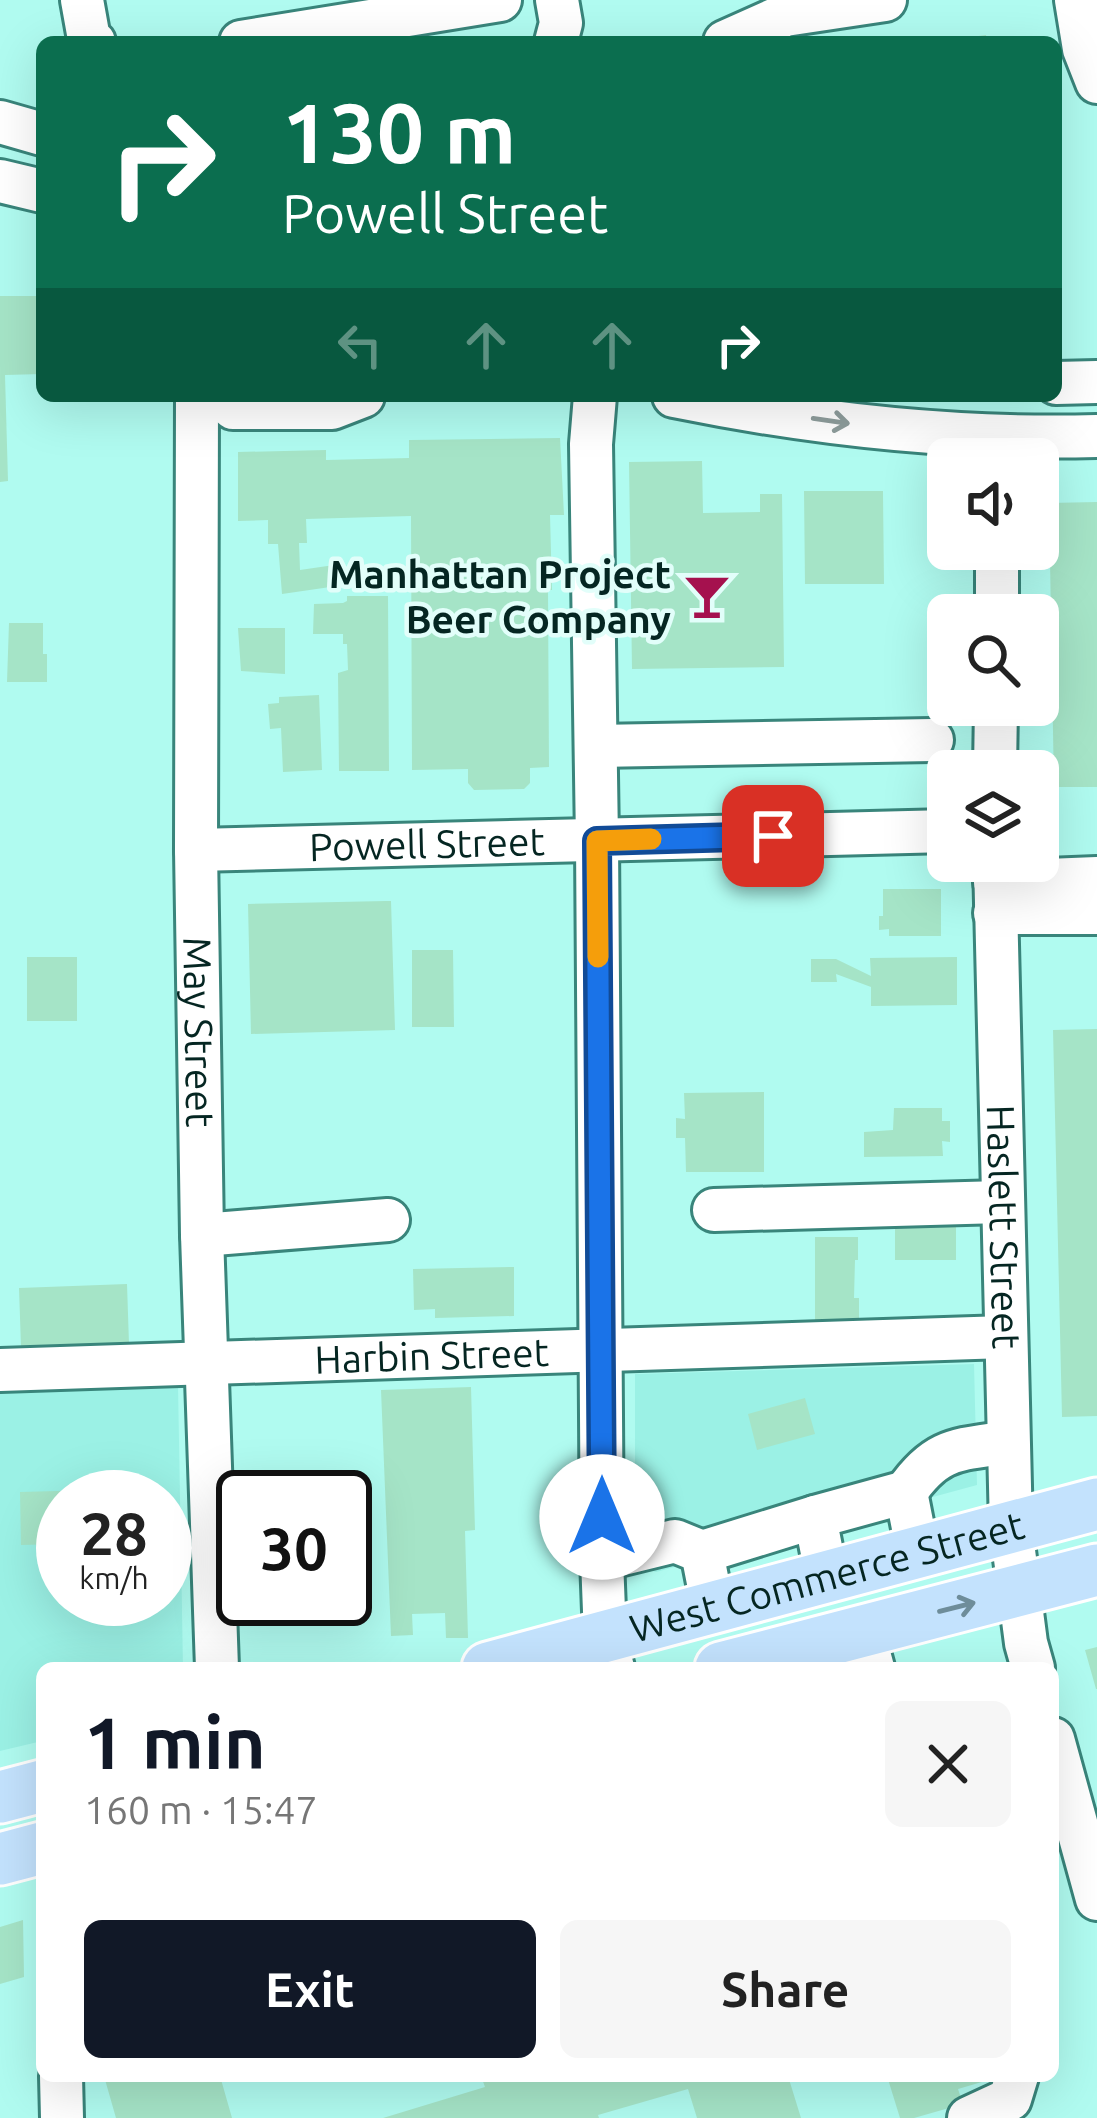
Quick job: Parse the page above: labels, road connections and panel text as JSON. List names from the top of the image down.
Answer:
{
  "streets": {
    "main road": ["West Commerce Street"],
    "street": [
      "Powell Street",
      "May Street",
      "Haslett Street",
      "Harbin Street"
    ]
  },
  "crossings": [
    ["Powell Street", "May Street"],
    ["May Street", "Harbin Street"],
    ["Haslett Street", "Harbin Street"],
    ["Haslett Street", "West Commerce Street"]
  ],
  "places": {
    "bar": ["Manhattan Project Beer Company"]
  },
  "page": {
    "turn": ["130 m", "Powell Street"],
    "speed": "28 km/h",
    "limit": "30",
    "heading": ["1 min", "160 m · 15:47"],
    "buttons": ["Exit", "Share"]
  }
}
